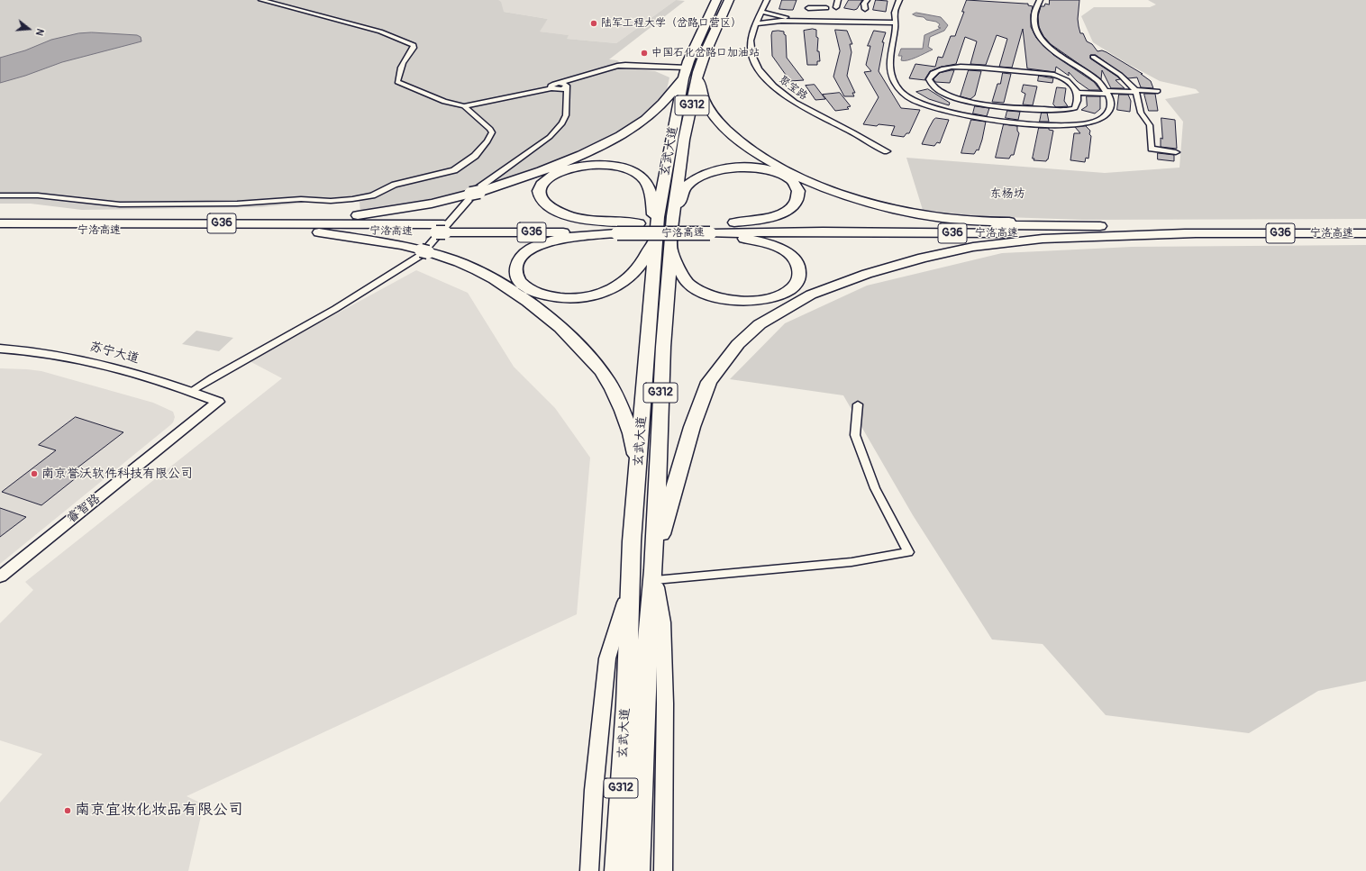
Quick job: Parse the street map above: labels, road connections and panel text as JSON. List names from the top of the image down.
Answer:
{
  "streets": {
    "highway": [
      "G312",
      "玄武大道",
      "G36",
      "宁洛高速"
    ],
    "street": ["聚宝路", "苏宁大道", "睿智路"]
  },
  "crossings": [
    ["苏宁大道", "睿智路"]
  ],
  "districts": ["东杨坊"],
  "places": [
    "陆军工程大学（岔路口营区）",
    "中国石化岔路口加油站",
    "南京誉沃软件科技有限公司",
    "南京宜妆化妆品有限公司"
  ],
  "north": "right"
}
